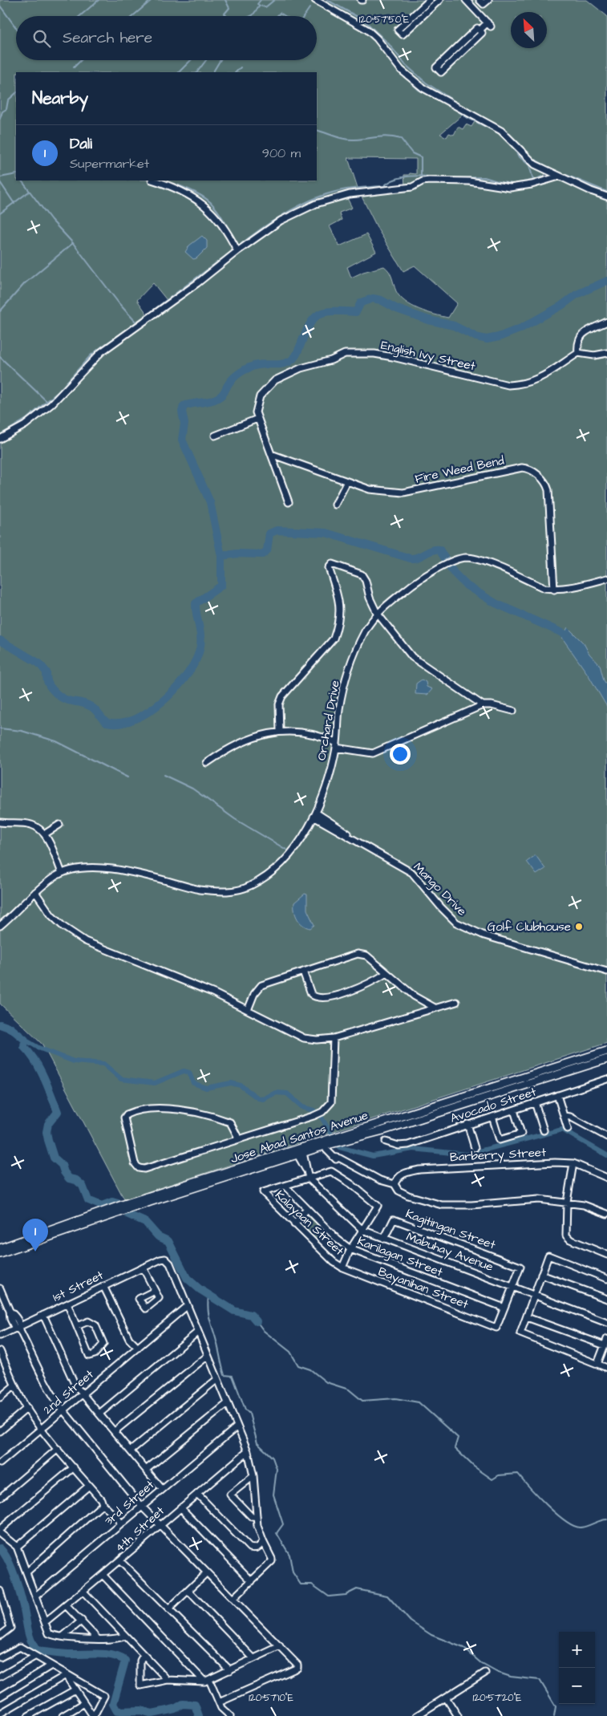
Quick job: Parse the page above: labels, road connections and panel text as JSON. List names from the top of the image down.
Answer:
{
  "streets": {
    "main road": ["Jose Abad Santos Avenue"],
    "street": [
      "English Ivy Street",
      "Fire Weed Bend",
      "Orchard Drive",
      "Mango Drive",
      "Avocado Street",
      "Barberry Street",
      "Kalayaan Street",
      "Kagitingan Street",
      "Mabuhay Avenue",
      "Karilagan Street",
      "1st Street",
      "Bayanihan Street",
      "2nd Street",
      "3rd Street",
      "4th Street"
    ]
  },
  "crossings": [
    ["English Ivy Street", "Fire Weed Bend"],
    ["Fire Weed Bend", "Orchard Drive"],
    ["Orchard Drive", "Mango Drive"],
    ["Jose Abad Santos Avenue", "Mabuhay Avenue"],
    ["Kalayaan Street", "Karilagan Street"],
    ["Kalayaan Street", "Bayanihan Street"],
    ["Kagitingan Street", "Mabuhay Avenue"],
    ["Karilagan Street", "Bayanihan Street"],
    ["1st Street", "2nd Street"]
  ],
  "places": ["Golf Clubhouse"],
  "north": "top left",
  "page": {
    "search": "Search here",
    "heading": "Nearby",
    "list": [
      {
        "mark": "1",
        "name": "Dali",
        "note": "Supermarket",
        "value": "900 m"
      }
    ],
    "pins": "1",
    "map_buttons": ["+", "−"]
  },
  "coordinates": ["120°57'50\"E", "120°57'10\"E", "120°57'20\"E"]
}
